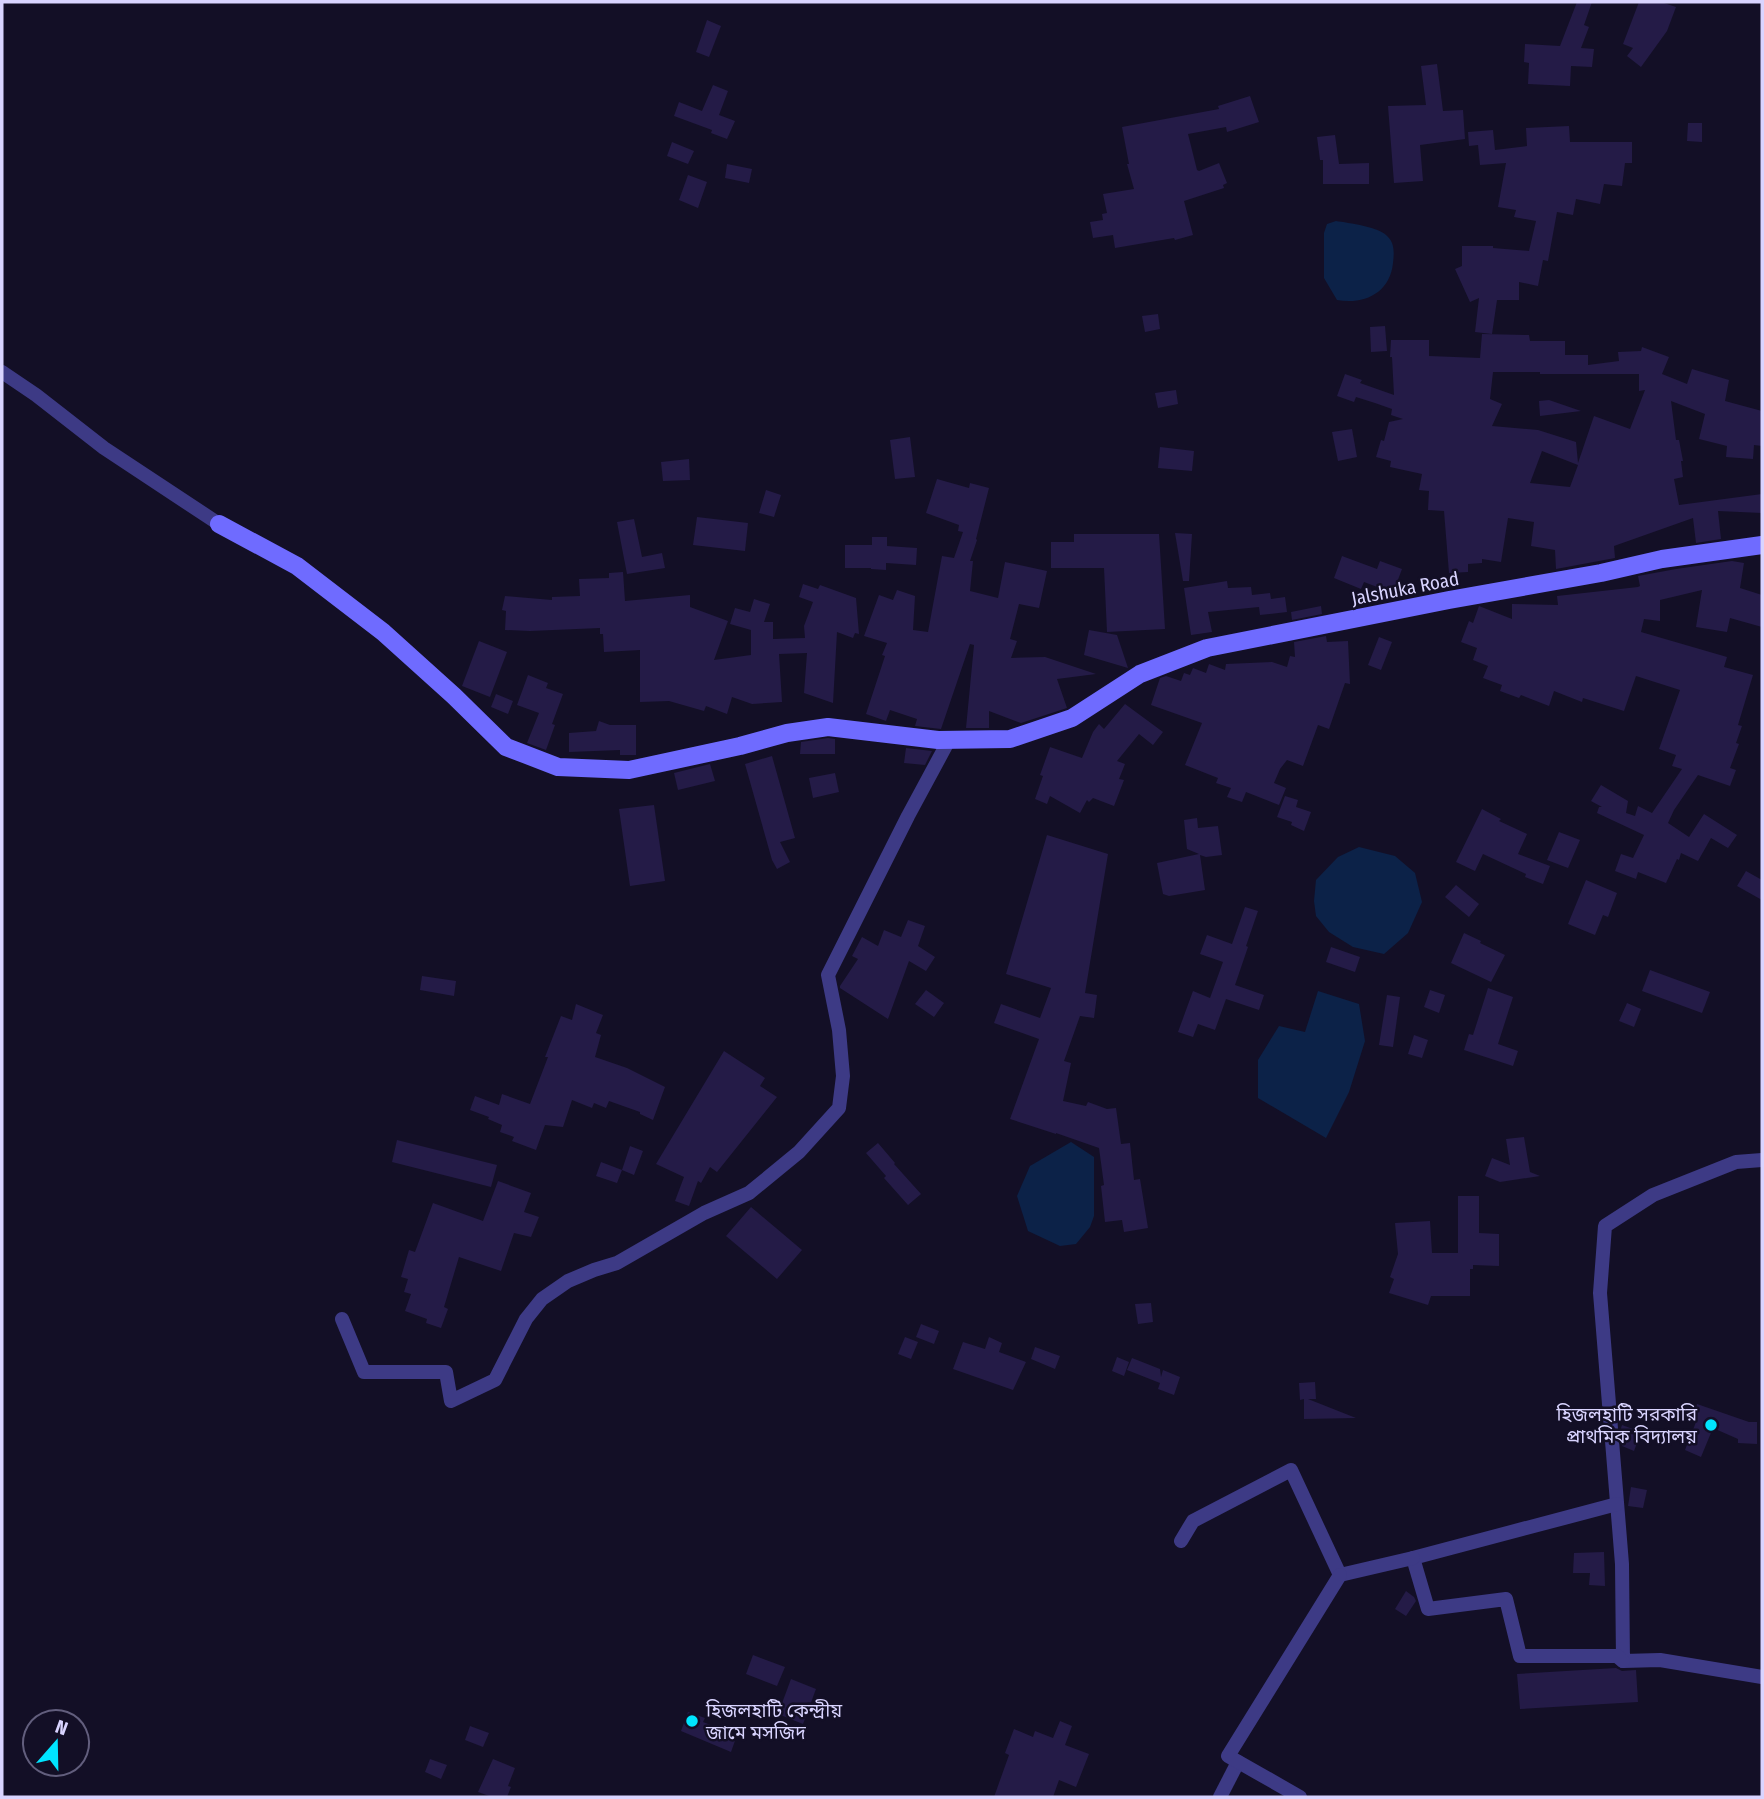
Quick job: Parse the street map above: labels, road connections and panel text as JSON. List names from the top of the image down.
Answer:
{
  "streets": {
    "street": ["Jalshuka Road"]
  },
  "places": ["হিজলহাটি সরকারি প্রাথমিক বিদ্যালয়", "হিজলহাটি কেন্দ্রীয় জামে মসজিদ"],
  "north": "top"
}
